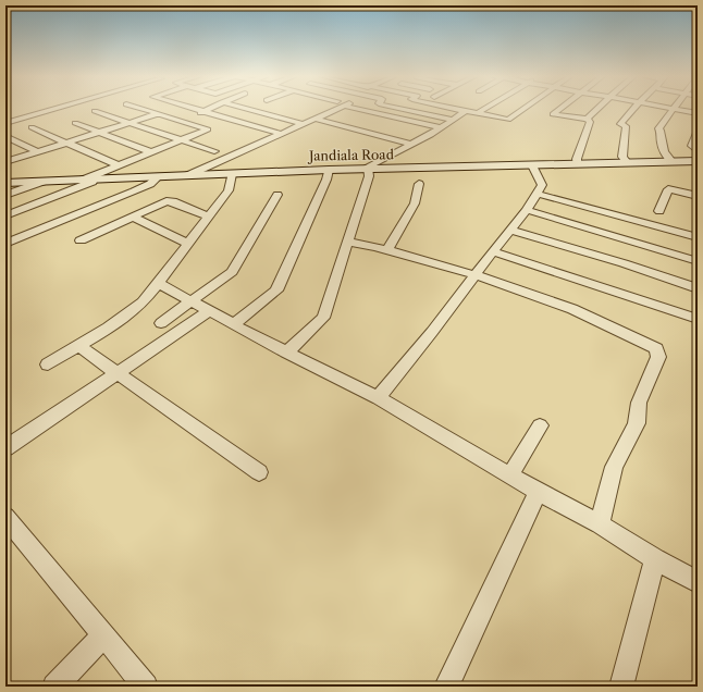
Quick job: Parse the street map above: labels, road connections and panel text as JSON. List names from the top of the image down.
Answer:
{
  "streets": {
    "street": ["Jandiala Road"]
  }
}
